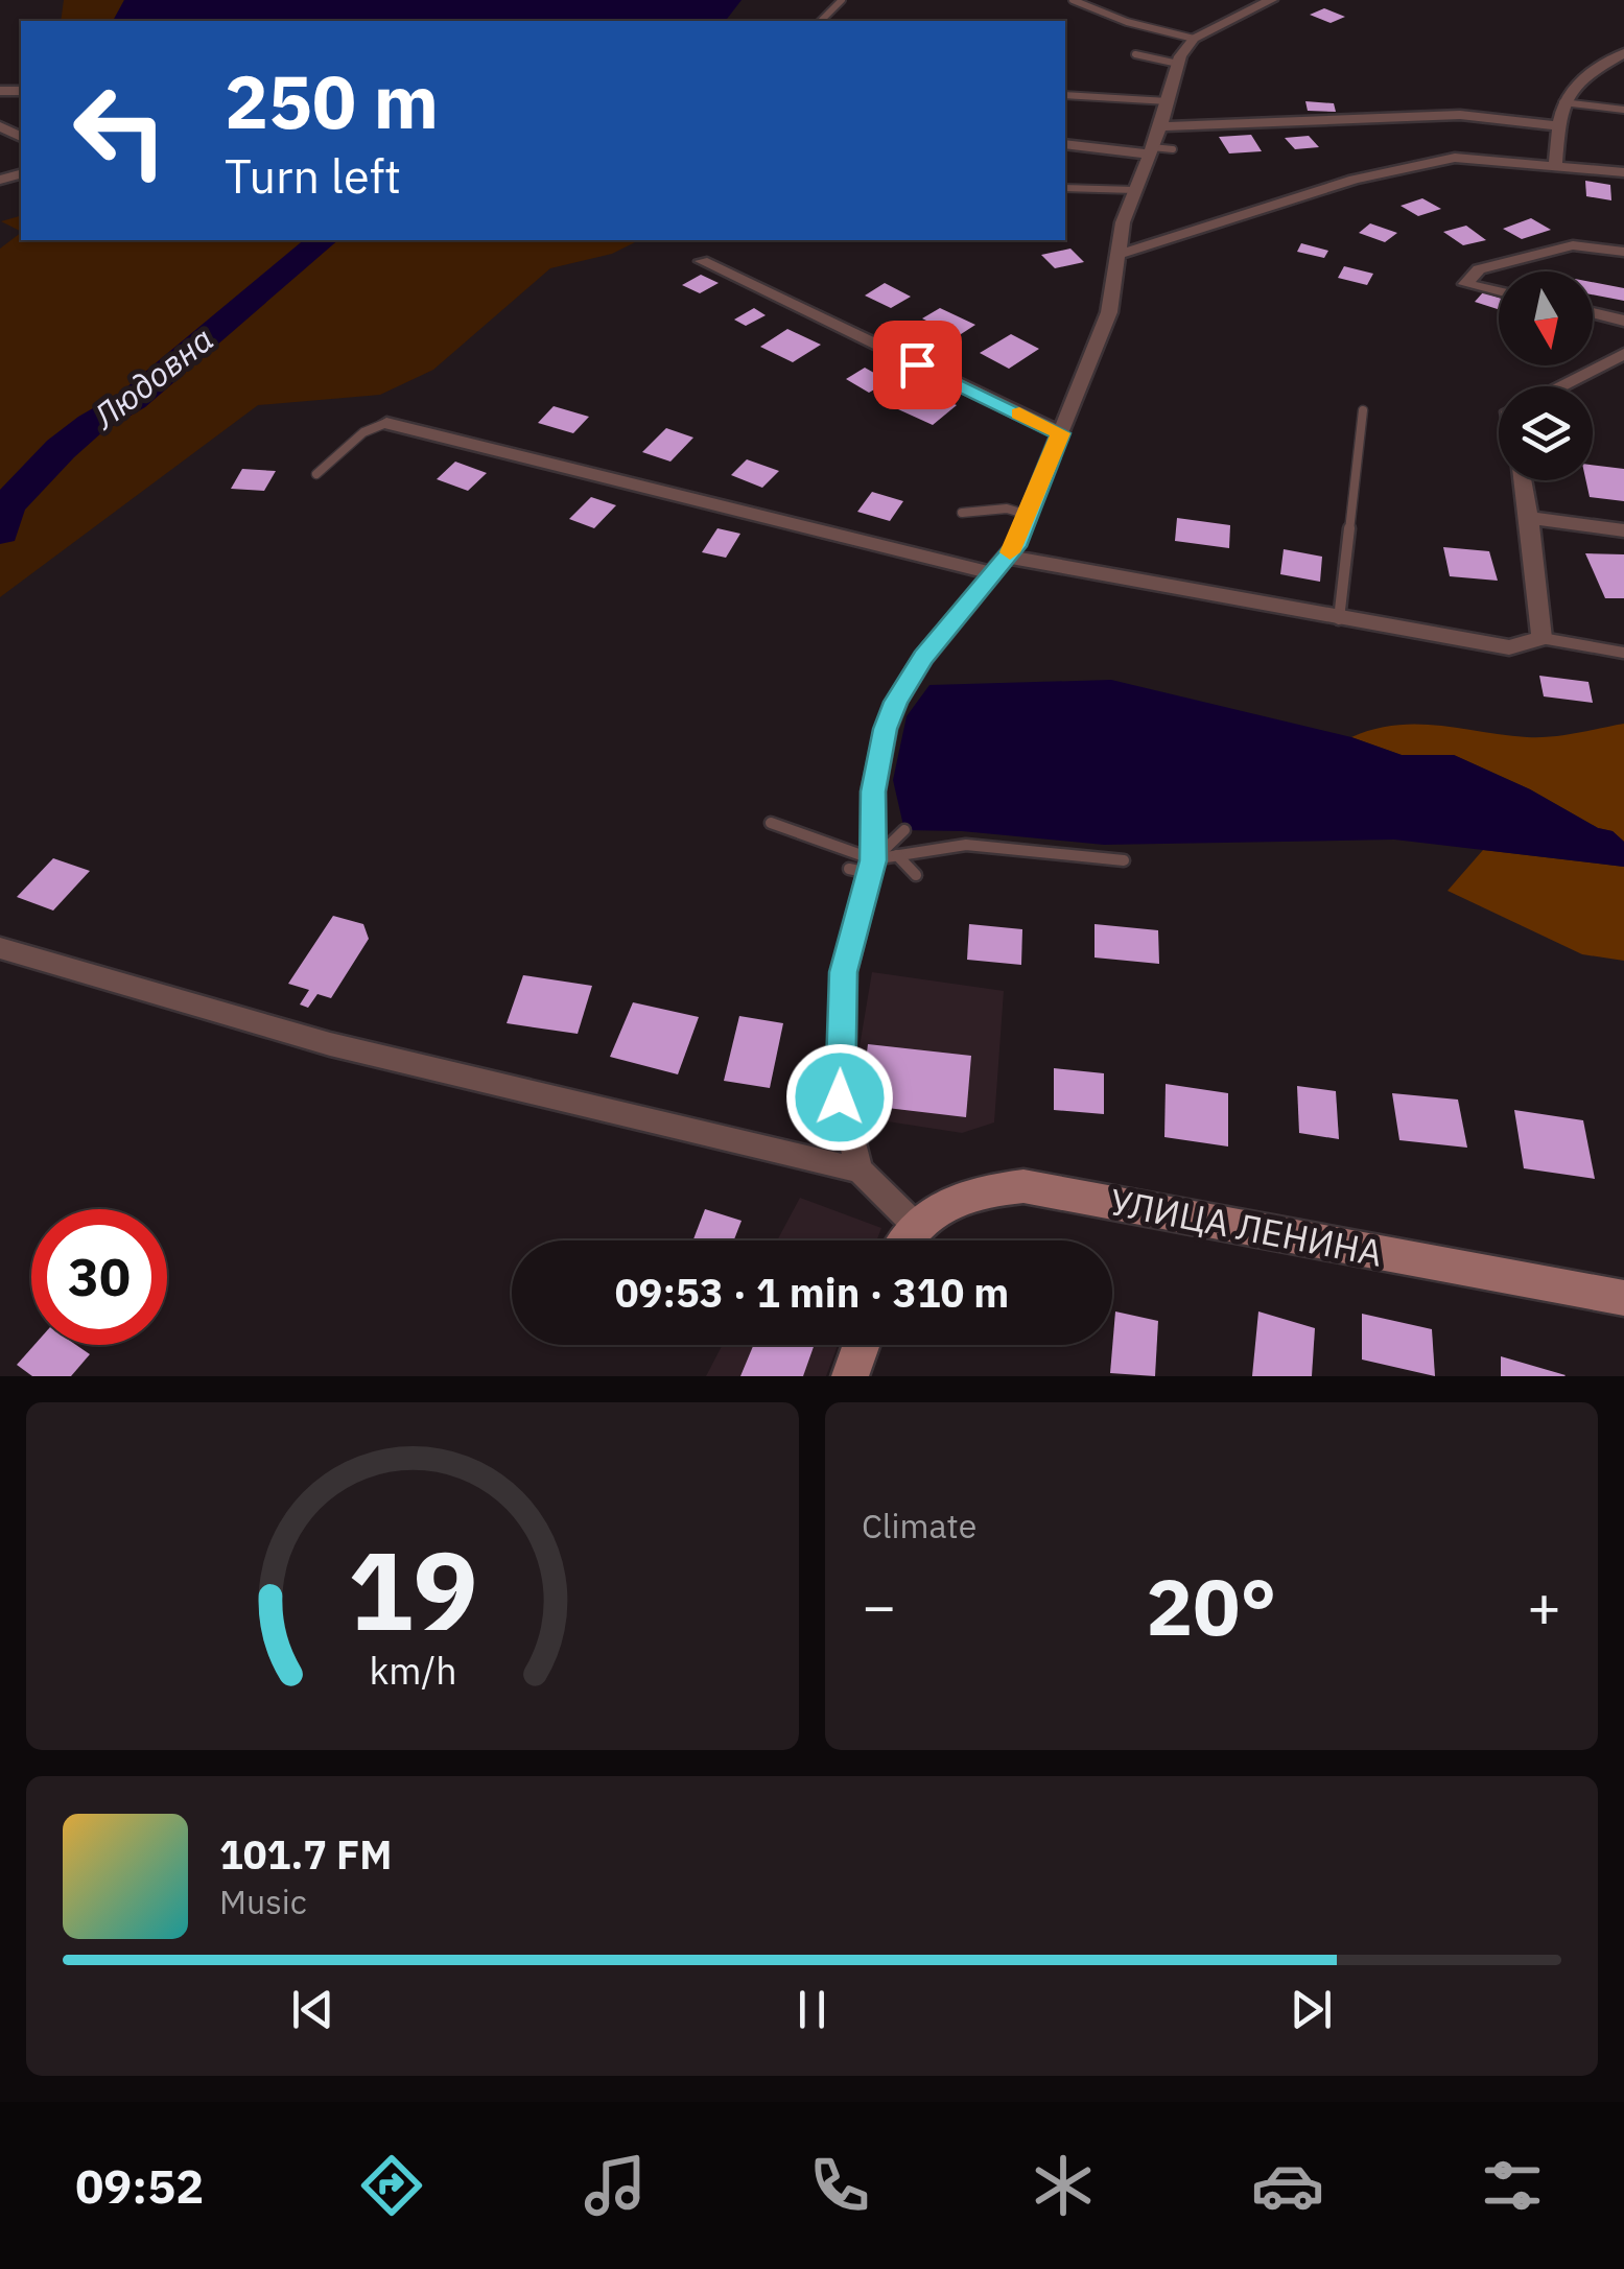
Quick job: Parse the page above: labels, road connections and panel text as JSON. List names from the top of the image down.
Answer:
{
  "streets": {
    "main road": ["УЛИЦА ЛЕНИНА"]
  },
  "water": ["Людовна"],
  "north": "bottom",
  "page": {
    "turn": ["250 m", "Turn left"],
    "limit": "30",
    "trip": "09:53 · 1 min · 310 m",
    "tile": "Climate",
    "heat": ["−", "20°", "+"],
    "song": ["101.7 FM", "Music"],
    "tabs": "09:52",
    "gauge": ["19", "km/h"]
  }
}
